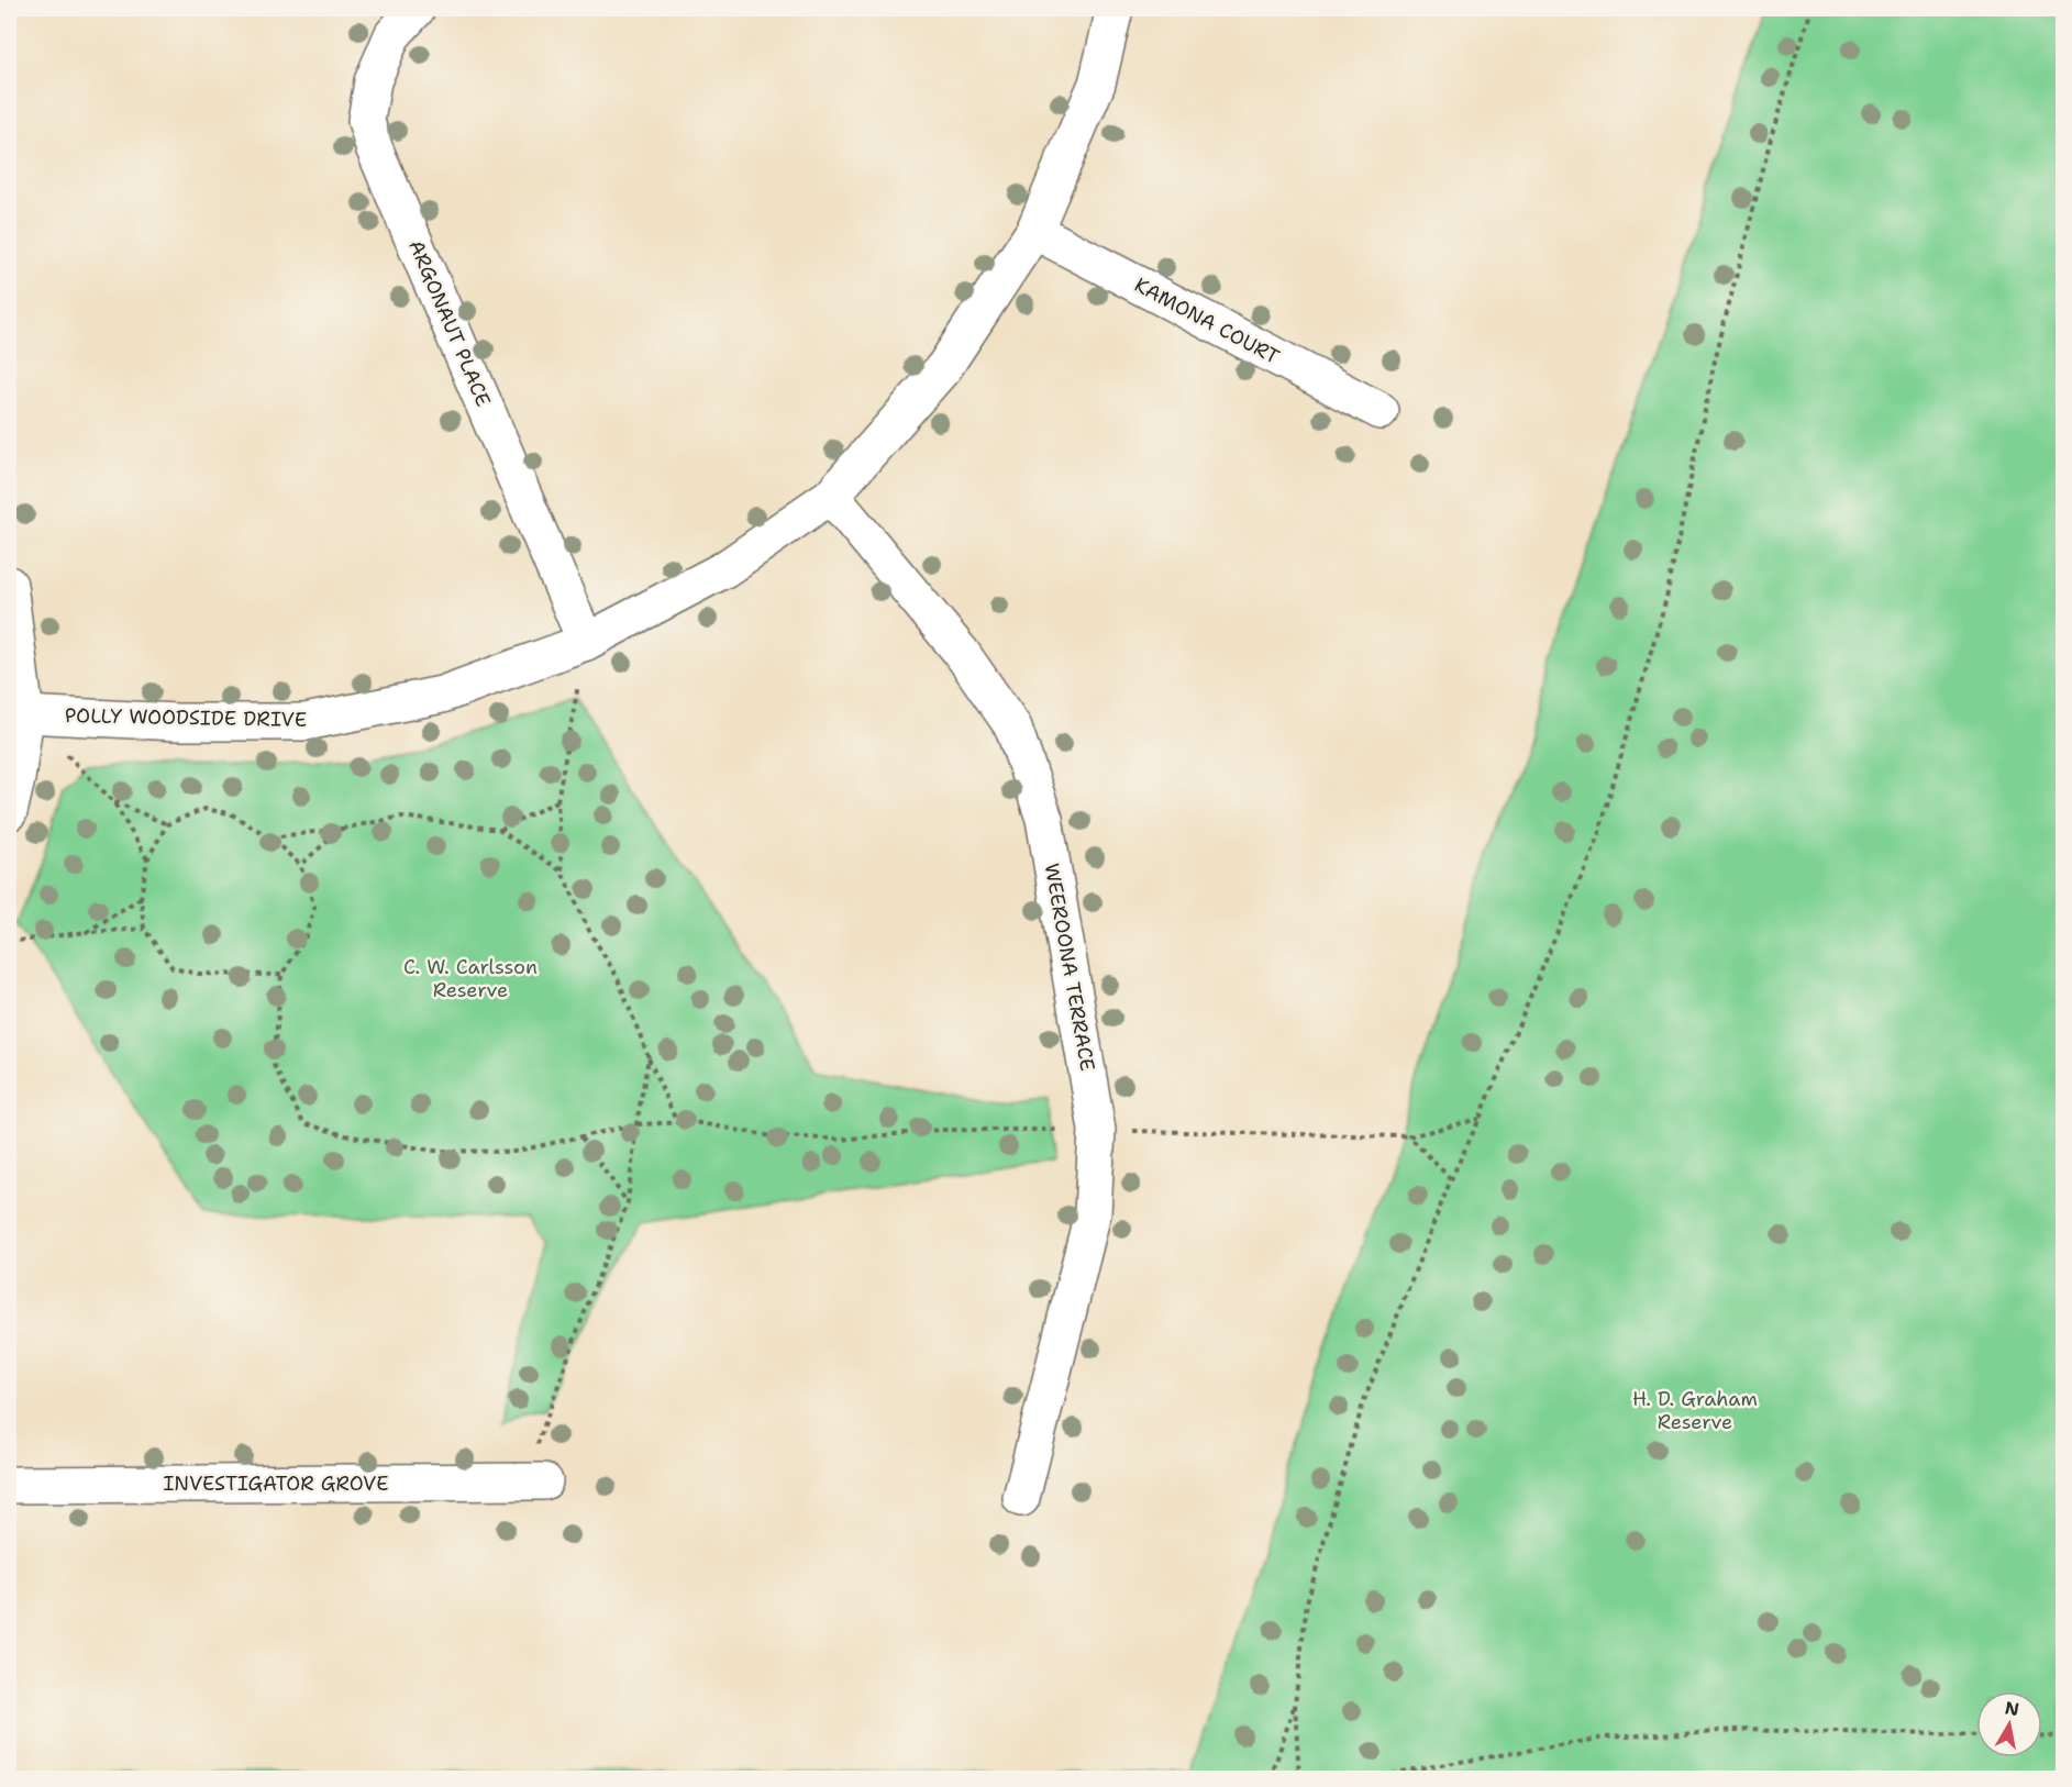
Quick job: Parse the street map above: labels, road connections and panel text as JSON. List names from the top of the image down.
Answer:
{
  "streets": {
    "street": [
      "KAMONA COURT",
      "ARGONAUT PLACE",
      "POLLY WOODSIDE DRIVE",
      "WEEROONA TERRACE",
      "INVESTIGATOR GROVE"
    ]
  },
  "crossings": [
    ["KAMONA COURT", "POLLY WOODSIDE DRIVE"],
    ["ARGONAUT PLACE", "POLLY WOODSIDE DRIVE"],
    ["POLLY WOODSIDE DRIVE", "WEEROONA TERRACE"]
  ],
  "parks": ["C. W. Carlsson Reserve", "H. D. Graham Reserve"],
  "north": "top"
}
